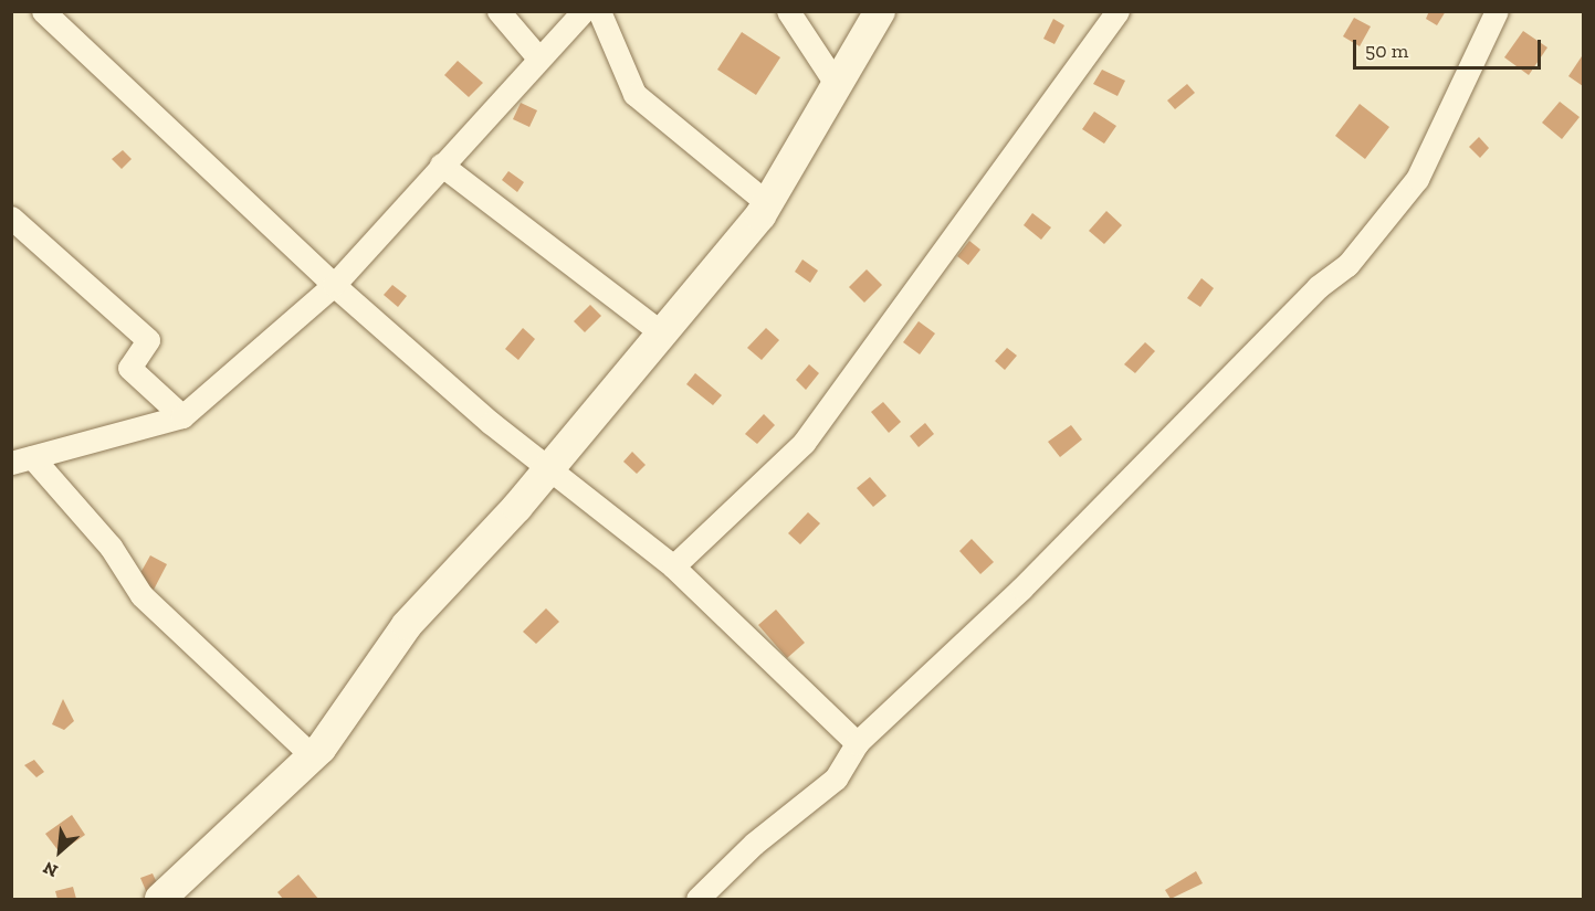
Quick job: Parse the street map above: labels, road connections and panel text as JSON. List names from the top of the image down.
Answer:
{
  "scale_bar": "50 m",
  "north": "bottom left"
}
